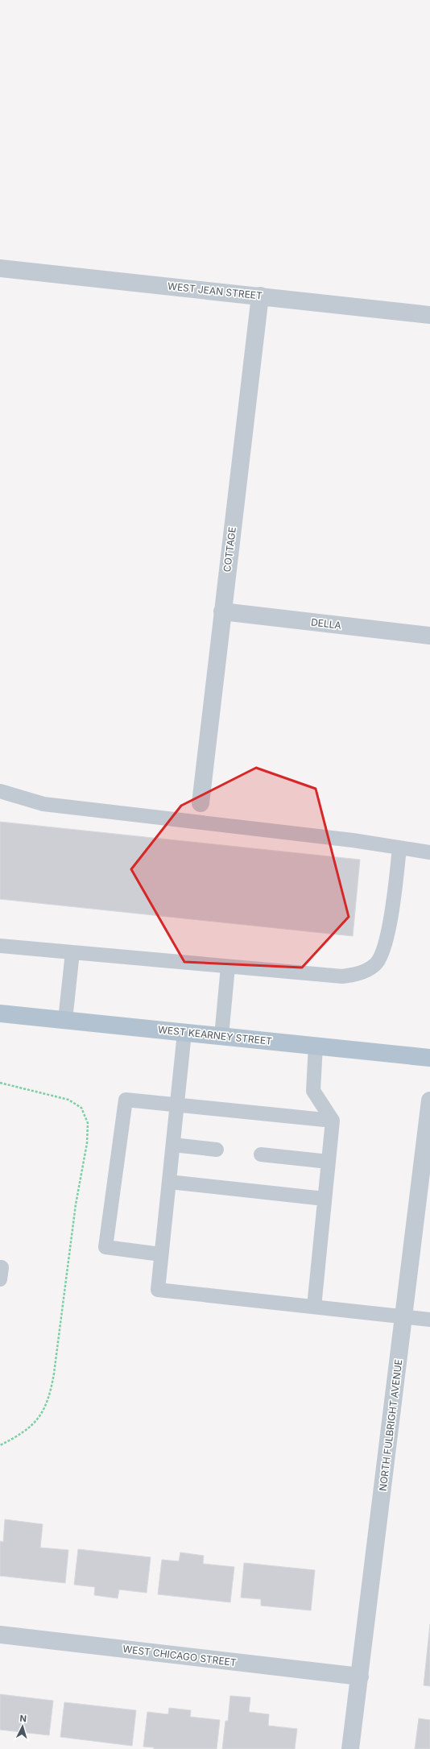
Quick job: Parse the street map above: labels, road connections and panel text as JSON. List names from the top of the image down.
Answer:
{
  "streets": {
    "main road": ["WEST KEARNEY STREET"],
    "street": [
      "WEST JEAN STREET",
      "COTTAGE",
      "DELLA",
      "NORTH FULBRIGHT AVENUE",
      "WEST CHICAGO STREET"
    ]
  },
  "crossings": [
    ["WEST JEAN STREET", "COTTAGE"],
    ["COTTAGE", "DELLA"],
    ["NORTH FULBRIGHT AVENUE", "WEST CHICAGO STREET"]
  ],
  "north": "top"
}
